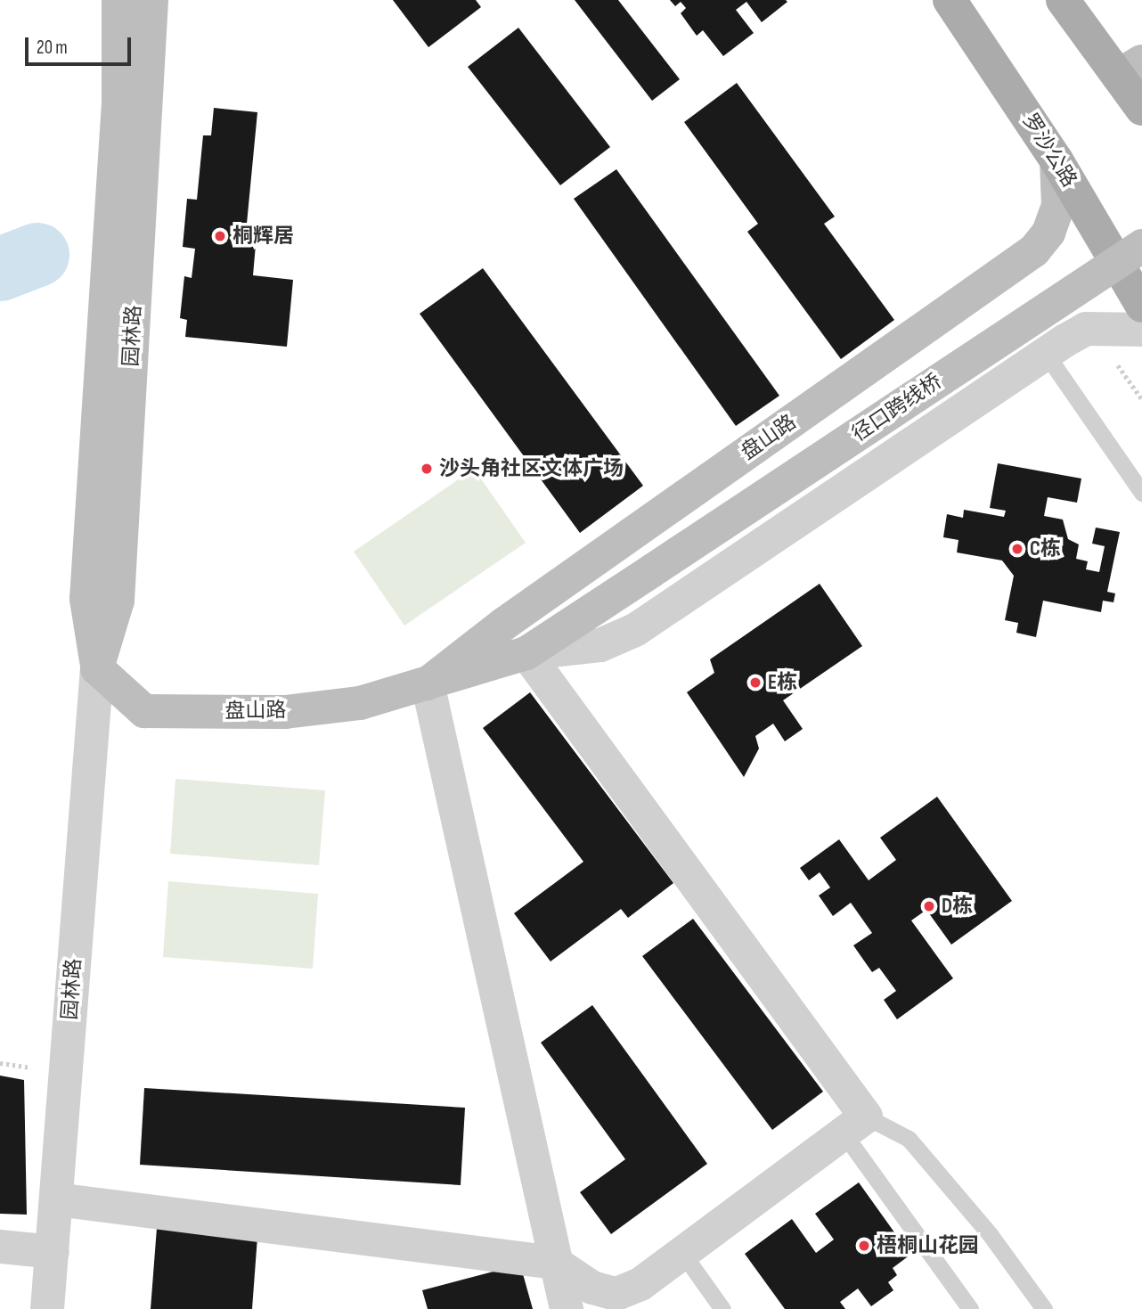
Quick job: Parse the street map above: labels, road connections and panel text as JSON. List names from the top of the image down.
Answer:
{
  "streets": {
    "main road": [
      "罗沙公路",
      "园林路",
      "径口跨线桥",
      "盘山路"
    ]
  },
  "crossings": [
    ["罗沙公路", "盘山路"],
    ["园林路", "盘山路"],
    ["径口跨线桥", "盘山路"]
  ],
  "places": [
    "桐辉居",
    "沙头角社区文体广场",
    "C栋",
    "E栋",
    "D栋",
    "梧桐山花园"
  ],
  "scale_bar": "20 m"
}
